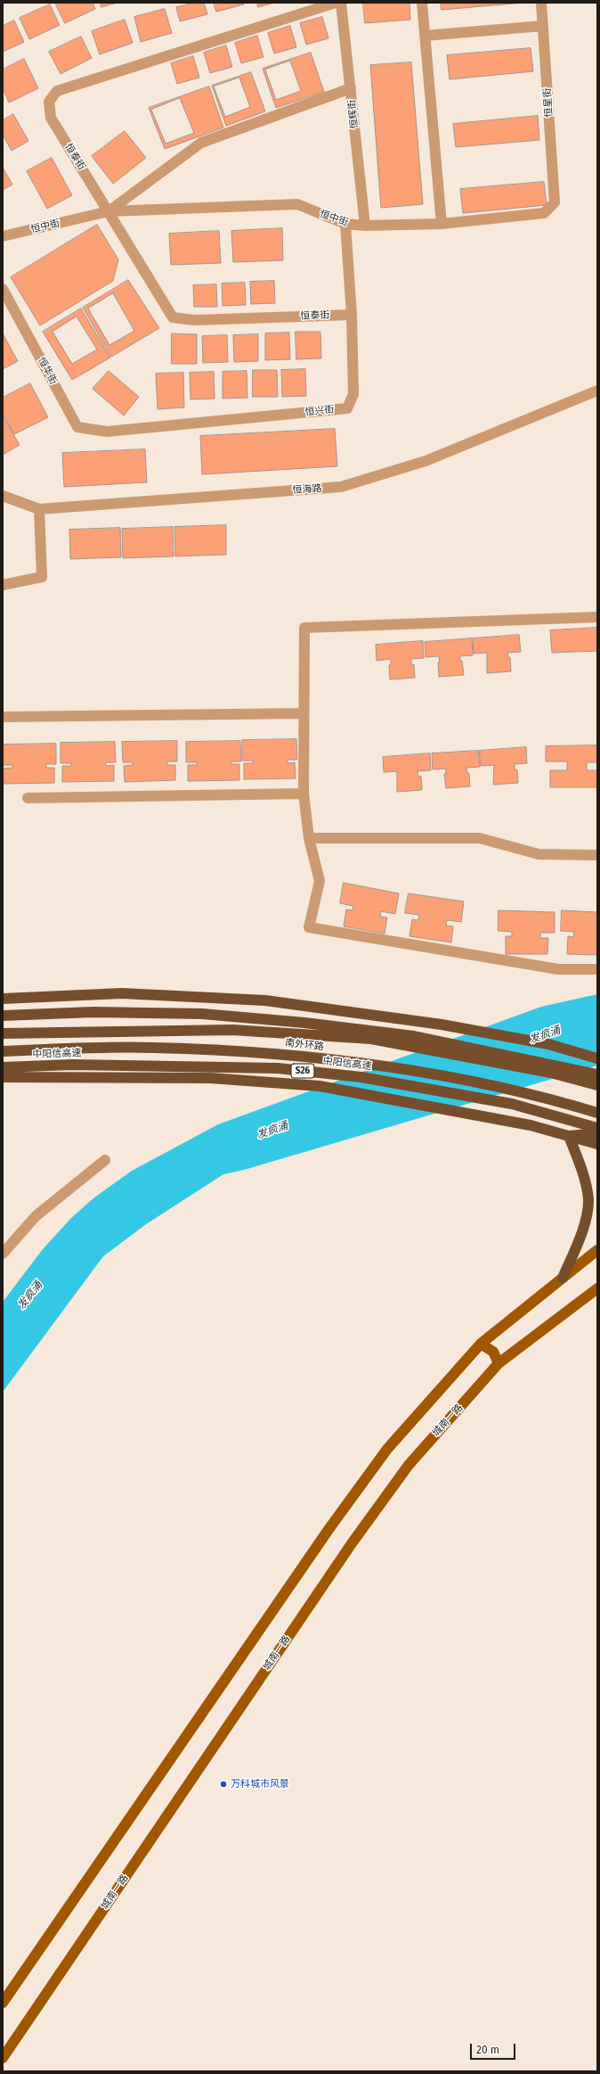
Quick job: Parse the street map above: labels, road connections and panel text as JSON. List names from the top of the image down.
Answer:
{
  "streets": {
    "highway": ["南外环路", "中阳信高速", "S26"],
    "main road": ["城南一路"],
    "street": [
      "恒星街",
      "恒辉街",
      "恒泰街",
      "恒中街",
      "恒华街",
      "恒兴街",
      "恒海路"
    ]
  },
  "crossings": [
    ["恒星街", "恒中街"],
    ["恒辉街", "恒中街"],
    ["恒泰街", "恒中街"],
    ["恒泰街", "恒兴街"],
    ["恒中街", "恒兴街"],
    ["恒华街", "恒兴街"]
  ],
  "water": ["发疯涌"],
  "places": ["万科城市风景"],
  "scale_bar": "20 m"
}
